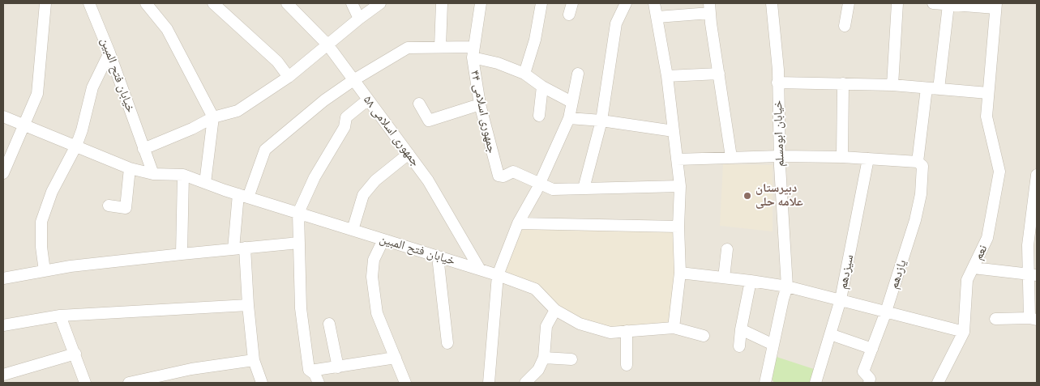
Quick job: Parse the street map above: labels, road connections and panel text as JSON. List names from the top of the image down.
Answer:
{
  "streets": {
    "street": [
      "خیابان فتح المبین",
      "جمهوری اسلامی ۴۴",
      "جمهوری اسلامی ۵۸",
      "خیابان ابومسلم",
      "نعم",
      "سیزدهم",
      "یازدهم"
    ]
  },
  "crossings": [
    ["خیابان فتح المبین", "جمهوری اسلامی ۵۸"]
  ],
  "places": ["دبیرستان علامه حلی"]
}
